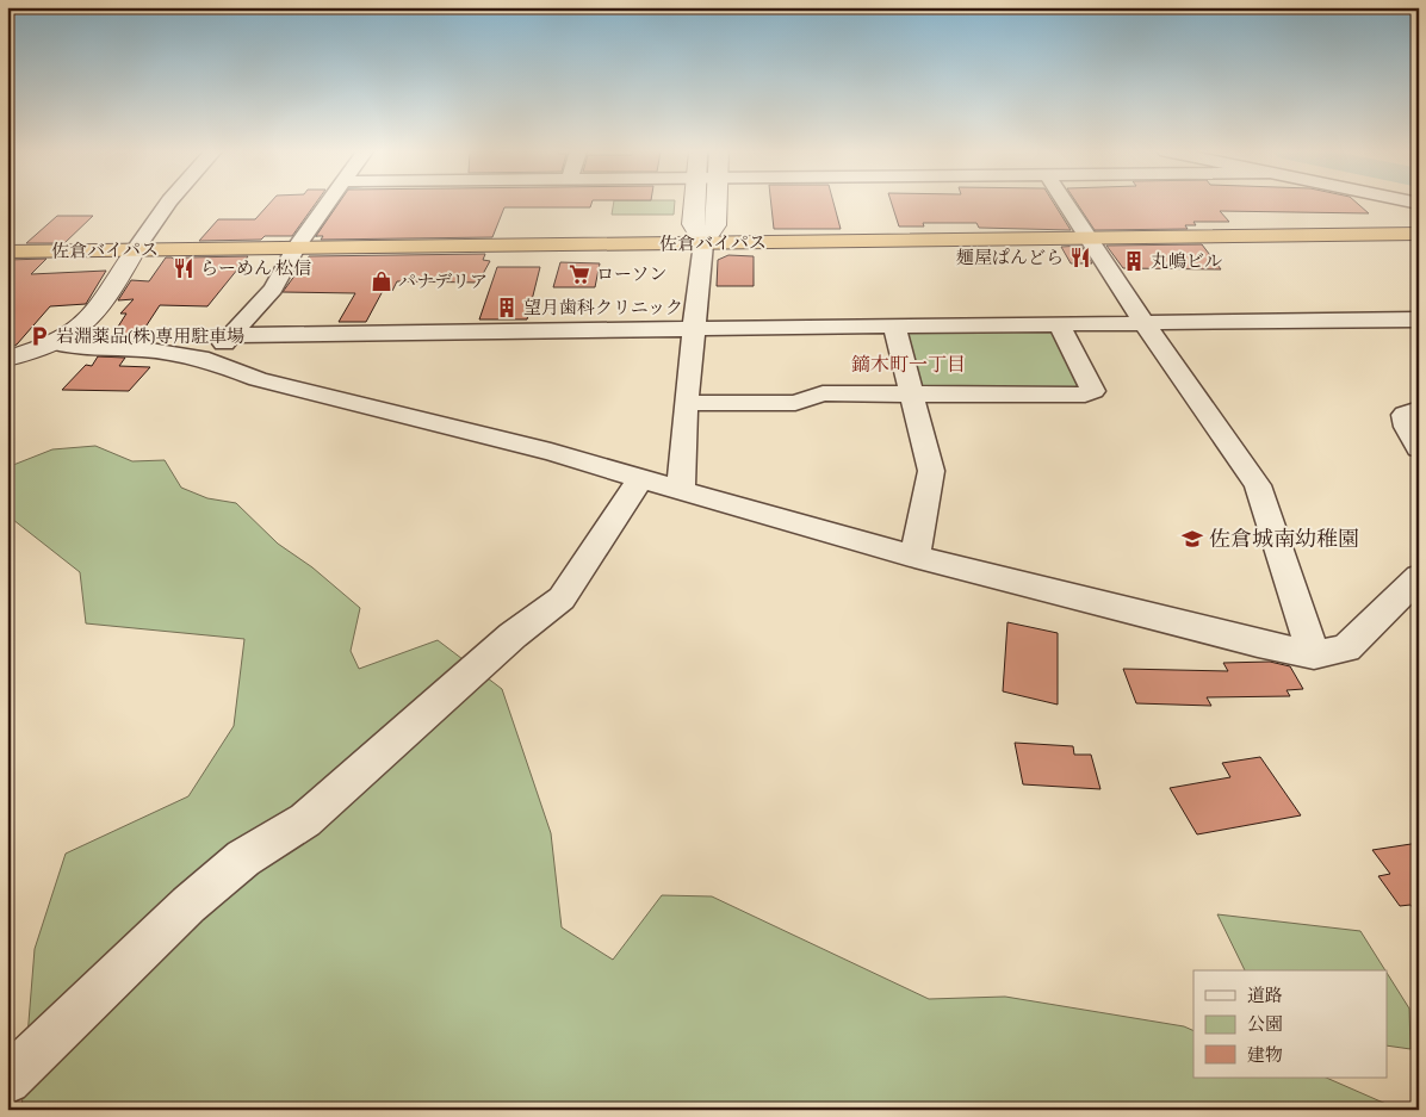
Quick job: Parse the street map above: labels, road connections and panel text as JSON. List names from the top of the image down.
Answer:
{
  "streets": {
    "highway": ["佐倉バイパス"]
  },
  "districts": ["鏑木町一丁目"],
  "places": {
    "restaurant": ["麺屋ぱんどら", "らーめん 松信"],
    "building": ["丸嶋ビル", "望月歯科クリニック"],
    "supermarket": ["ローソン"],
    "shop": ["パナデリア"],
    "parking": ["岩淵薬品(株)専用駐車場"],
    "school or university": ["佐倉城南幼稚園"]
  },
  "legend": ["道路", "公園", "建物"]
}
